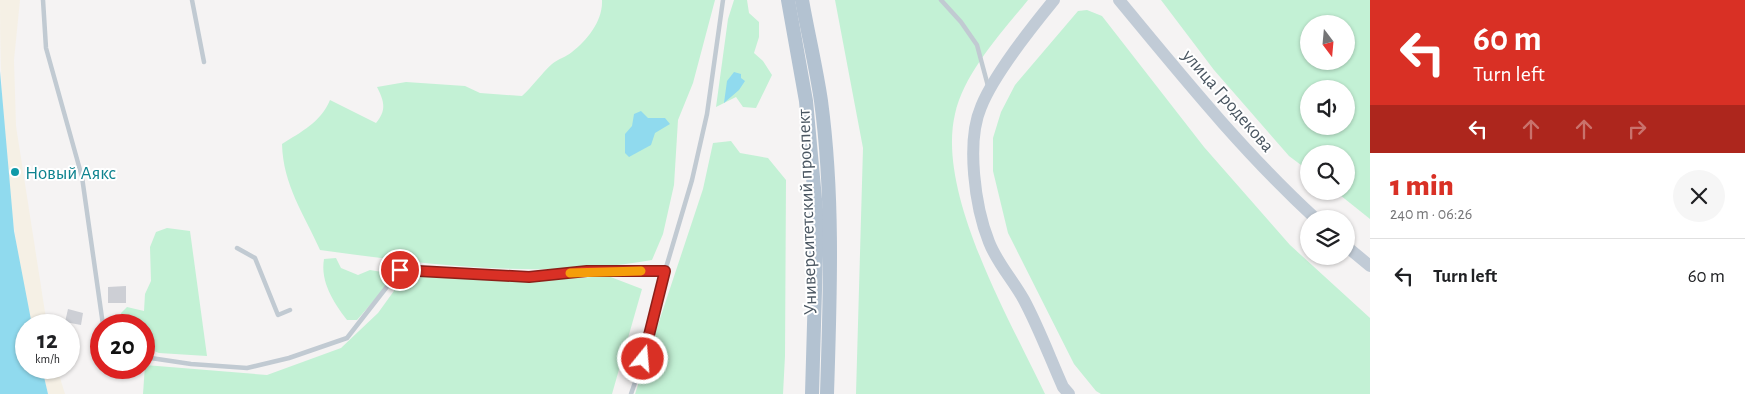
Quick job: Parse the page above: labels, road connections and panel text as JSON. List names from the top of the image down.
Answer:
{
  "streets": {
    "main road": ["улица Гродекова", "Университетский проспект"]
  },
  "places": ["Новый Аякс"],
  "north": "bottom",
  "page": {
    "turn": ["60 m", "Turn left"],
    "heading": ["1 min", "240 m · 06:26"],
    "list": [
      {
        "name": "Turn left",
        "value": "60 m"
      }
    ],
    "speed": "12 km/h",
    "limit": "20"
  }
}
